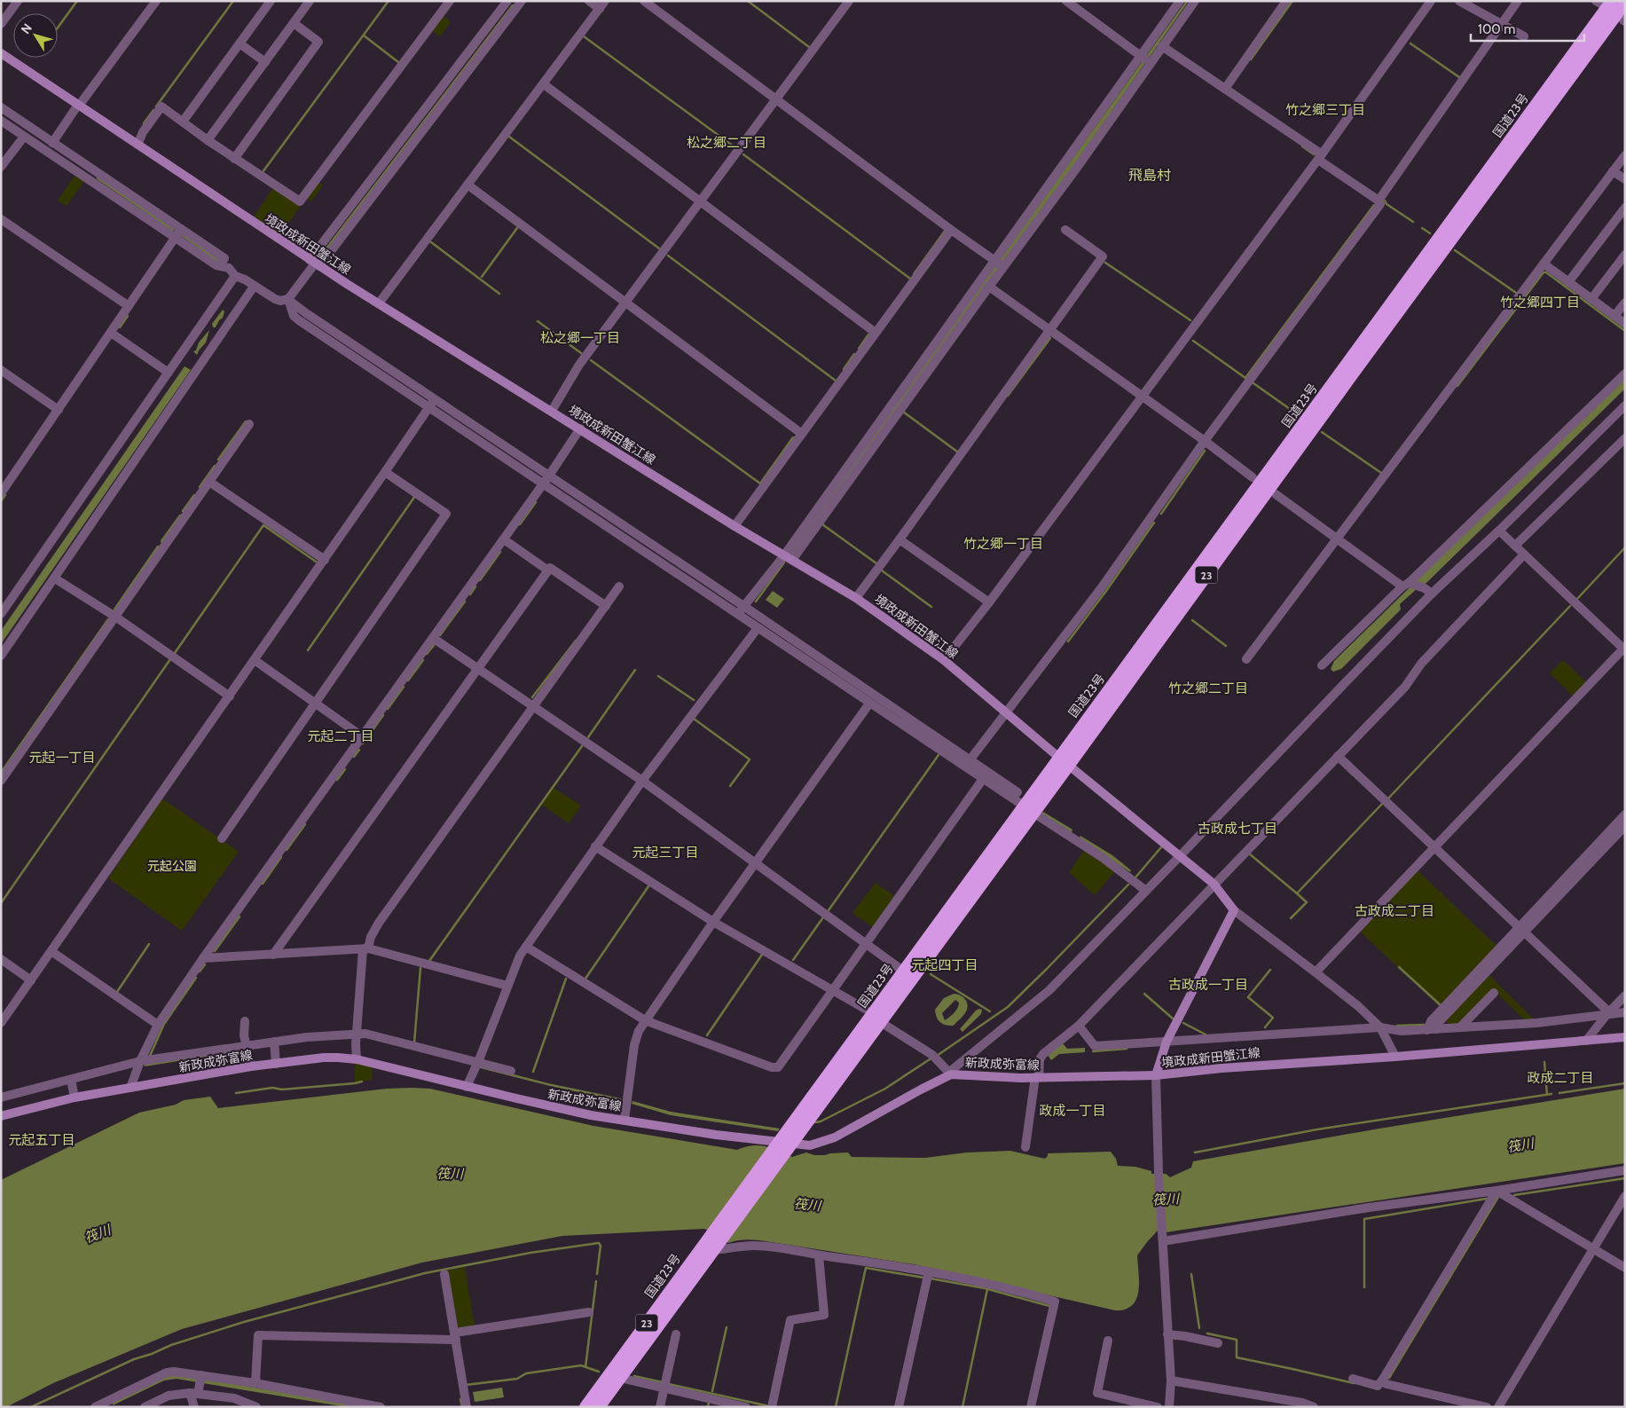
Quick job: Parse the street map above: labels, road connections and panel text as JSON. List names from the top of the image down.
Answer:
{
  "streets": {
    "highway": ["国道23号", "23"],
    "main road": ["境政成新田蟹江線", "新政成弥富線"]
  },
  "crossings": [
    ["国道23号", "境政成新田蟹江線"],
    ["国道23号", "新政成弥富線"],
    ["境政成新田蟹江線", "新政成弥富線"]
  ],
  "districts": [
    "竹之郷三丁目",
    "松之郷二丁目",
    "飛島村",
    "竹之郷四丁目",
    "松之郷一丁目",
    "竹之郷一丁目",
    "竹之郷二丁目",
    "元起二丁目",
    "元起一丁目",
    "古政成七丁目",
    "元起三丁目",
    "古政成二丁目",
    "元起四丁目",
    "古政成一丁目",
    "政成二丁目",
    "政成一丁目",
    "元起五丁目"
  ],
  "water": ["筏川"],
  "parks": ["元起公園"],
  "scale_bar": "100 m",
  "north": "top left"
}
